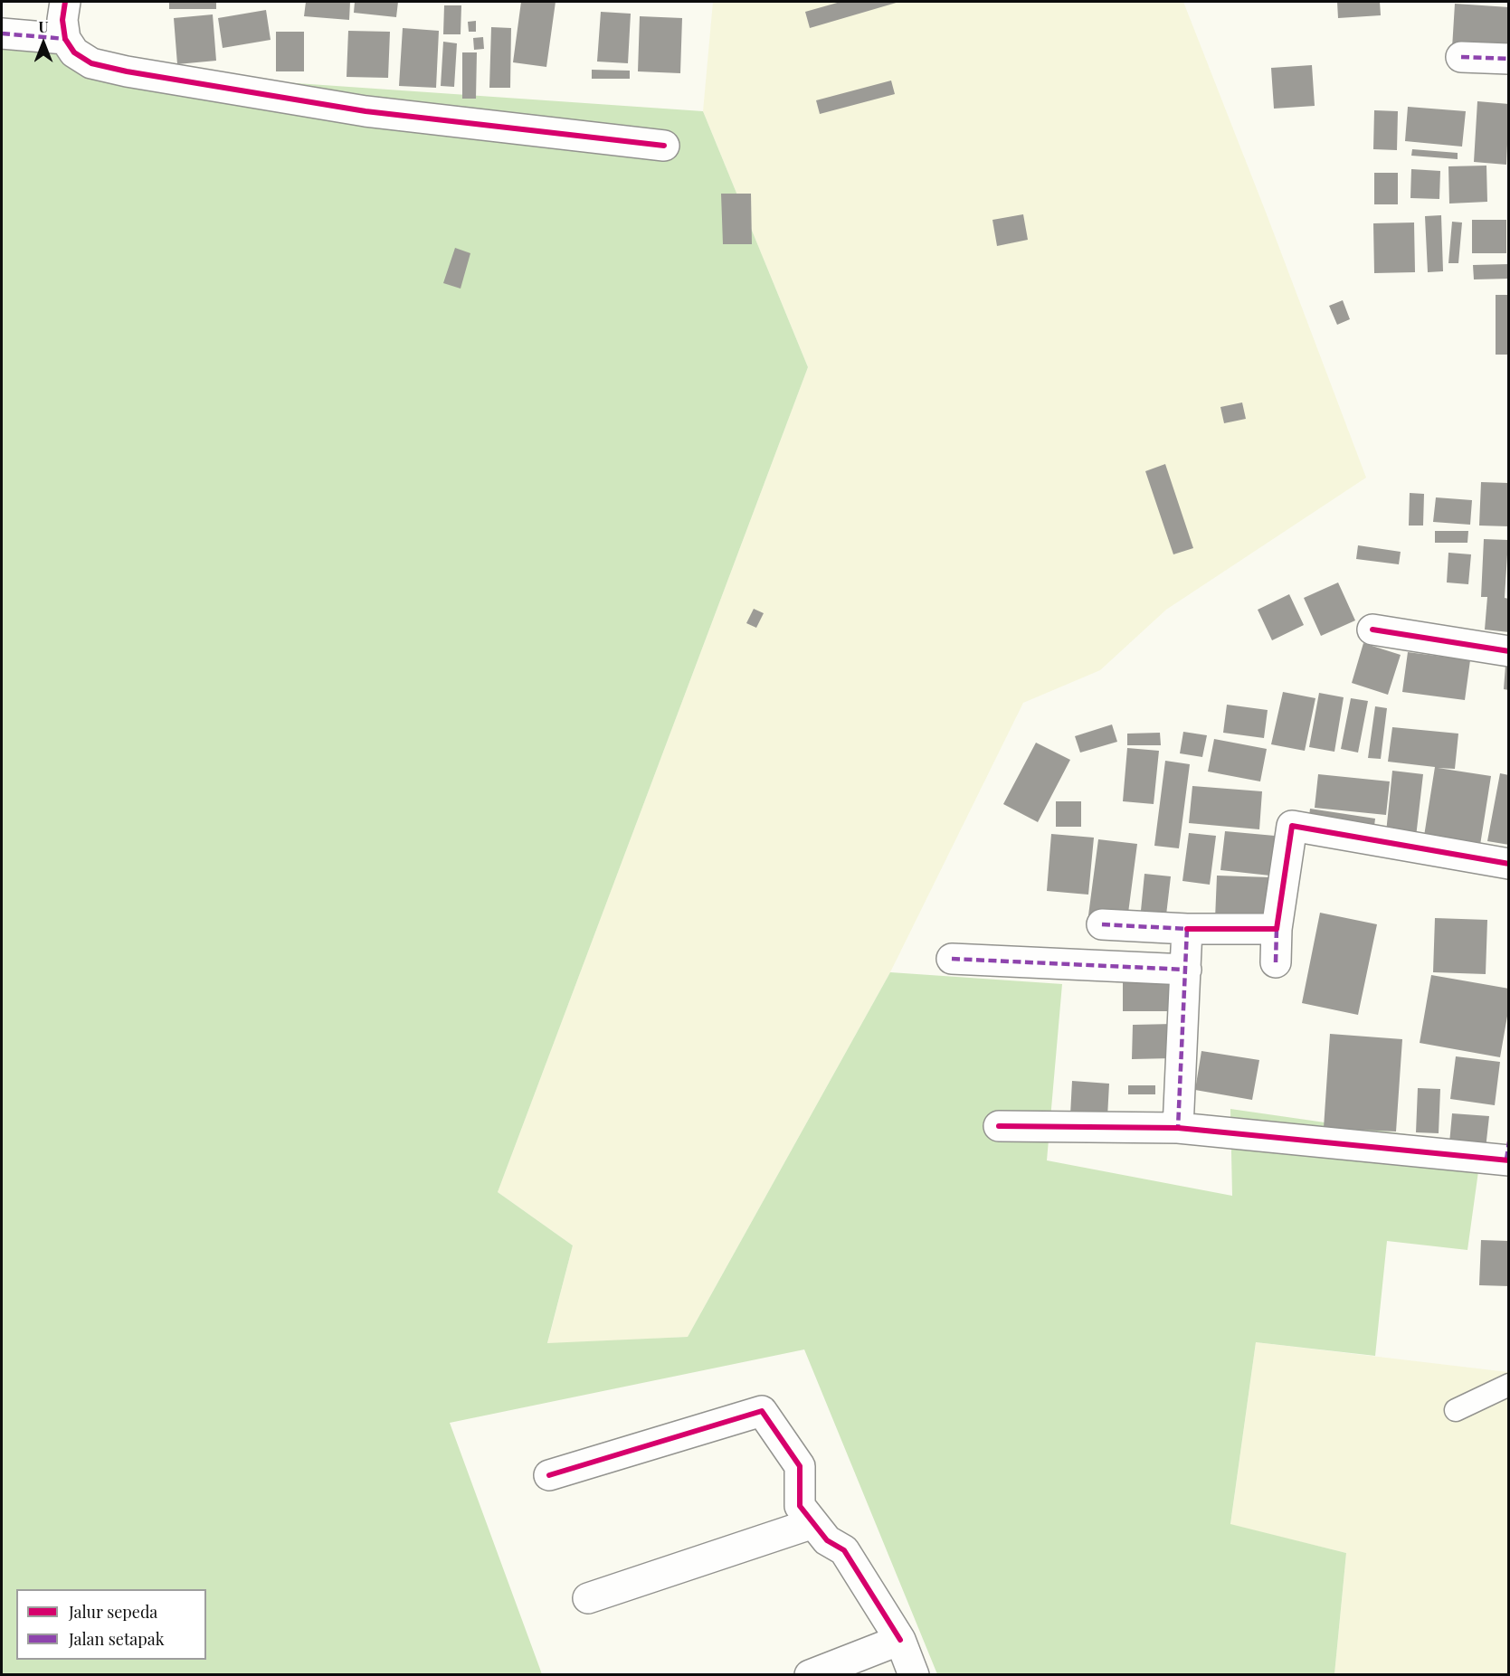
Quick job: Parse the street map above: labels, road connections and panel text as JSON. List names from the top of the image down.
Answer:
{
  "legend": ["Jalur sepeda", "Jalan setapak"],
  "north": "top"
}
